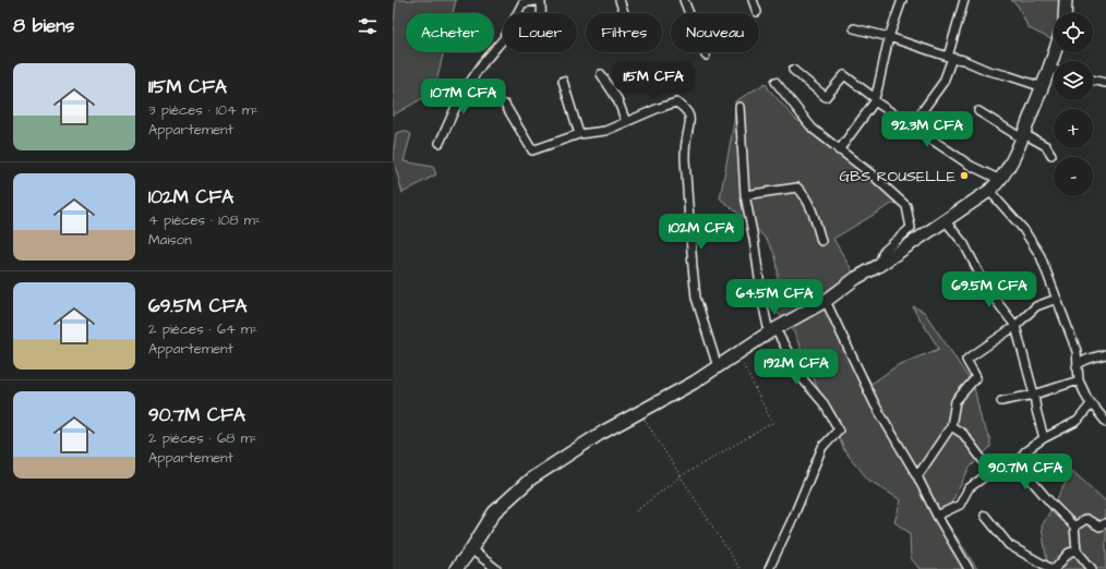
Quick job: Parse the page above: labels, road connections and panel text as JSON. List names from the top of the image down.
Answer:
{
  "places": ["GBS ROUSELLE"],
  "page": {
    "heading": "8 biens",
    "map_buttons": ["+", "−"],
    "chip": [
      "Acheter",
      "Louer",
      "Filtres",
      "Nouveau"
    ],
    "list": [
      {
        "name": "115M CFA",
        "note": "3 pièces · 104 m² · Appartement"
      },
      {
        "name": "102M CFA",
        "note": "4 pièces · 108 m² · Maison"
      },
      {
        "name": "69.5M CFA",
        "note": "2 pièces · 64 m² · Appartement"
      },
      {
        "name": "90.7M CFA",
        "note": "2 pièces · 68 m² · Appartement"
      }
    ],
    "price": [
      "115M CFA",
      "107M CFA",
      "92.3M CFA",
      "102M CFA",
      "69.5M CFA",
      "64.5M CFA",
      "192M CFA",
      "90.7M CFA"
    ]
  }
}
